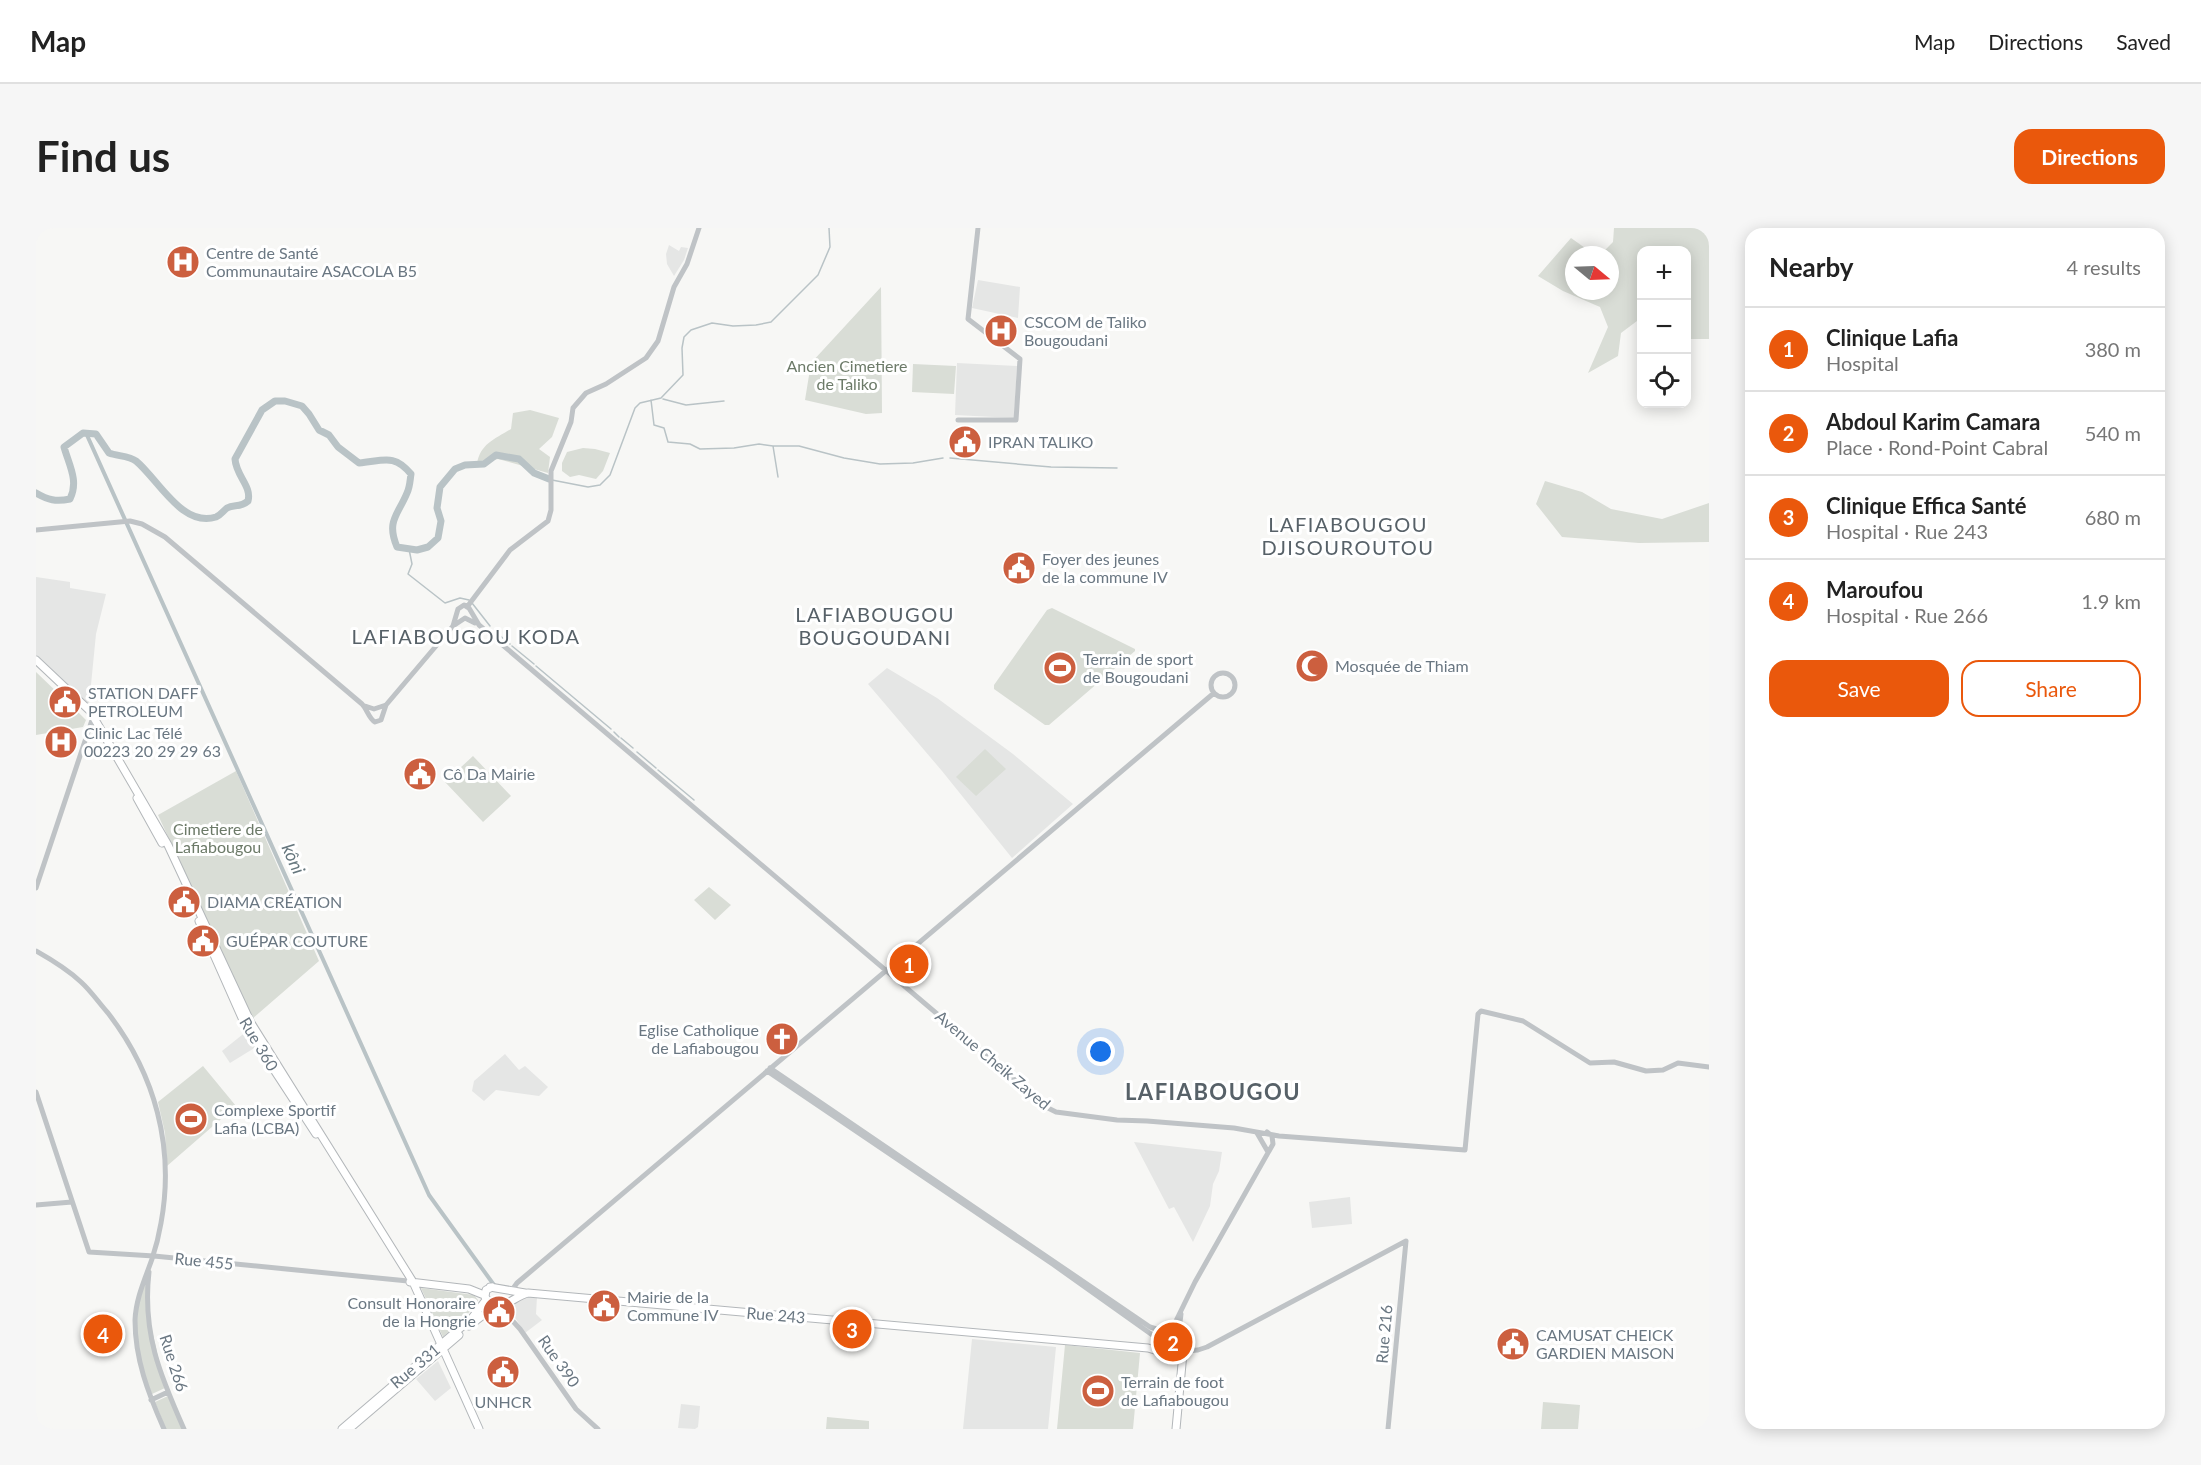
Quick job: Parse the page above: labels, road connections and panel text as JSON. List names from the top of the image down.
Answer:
{
  "streets": {
    "main road": [
      "Rue 360",
      "Rue 455",
      "Rue 243",
      "Rue 331"
    ],
    "street": [
      "Avenue Cheik Zayed",
      "Rue 216",
      "Rue 390",
      "Rue 266"
    ]
  },
  "crossings": [
    ["Rue 360", "Rue 455"],
    ["Rue 360", "Rue 331"],
    ["Rue 455", "Rue 243"],
    ["Rue 455", "Rue 390"],
    ["Rue 455", "Rue 266"],
    ["Rue 455", "Rue 331"],
    ["Rue 243", "Rue 216"],
    ["Rue 243", "Rue 331"],
    ["Rue 390", "Rue 331"]
  ],
  "districts": [
    "LAFIABOUGOU DJISOUROUTOU",
    "LAFIABOUGOU BOUGOUDANI",
    "LAFIABOUGOU KODA",
    "LAFIABOUGOU"
  ],
  "water": ["kôni"],
  "parks": ["Ancien Cimetiere de Taliko", "Cimetiere de Lafiabougou"],
  "places": {
    "hospital": ["Centre de Santé Communautaire ASACOLA B5", "CSCOM de Taliko Bougoudani", "Clinic Lac Télé 00223 20 29 29 63"],
    "public building": [
      "IPRAN TALIKO",
      "Foyer des jeunes de la commune IV",
      "STATION DAFF PETROLEUM",
      "Cô Da Mairie",
      "DIAMA CRÉATION",
      "GUÉPAR COUTURE",
      "Mairie de la Commune IV",
      "Consult Honoraire de la Hongrie",
      "CAMUSAT CHEICK GARDIEN MAISON",
      "UNHCR"
    ],
    "mosque": ["Mosquée de Thiam"],
    "sports": ["Terrain de sport de Bougoudani", "Complexe Sportif Lafia (LCBA)", "Terrain de foot de Lafiabougou"],
    "church": ["Eglise Catholique de Lafiabougou"]
  },
  "north": "right",
  "page": {
    "header": "Map",
    "nav": ["Map", "Directions", "Saved"],
    "buttons": [
      "Directions",
      ["Save", "Share"]
    ],
    "title": "Find us",
    "heading": ["Nearby", "4 results"],
    "map_buttons": ["+", "−"],
    "list": [
      {
        "mark": "1",
        "name": "Clinique Lafia",
        "note": "Hospital",
        "value": "380 m"
      },
      {
        "mark": "2",
        "name": "Abdoul Karim Camara",
        "note": "Place · Rond-Point Cabral",
        "value": "540 m"
      },
      {
        "mark": "3",
        "name": "Clinique Effica Santé",
        "note": "Hospital · Rue 243",
        "value": "680 m"
      },
      {
        "mark": "4",
        "name": "Maroufou",
        "note": "Hospital · Rue 266",
        "value": "1.9 km"
      }
    ],
    "pins": [
      "1",
      "3",
      "4",
      "2"
    ]
  }
}
